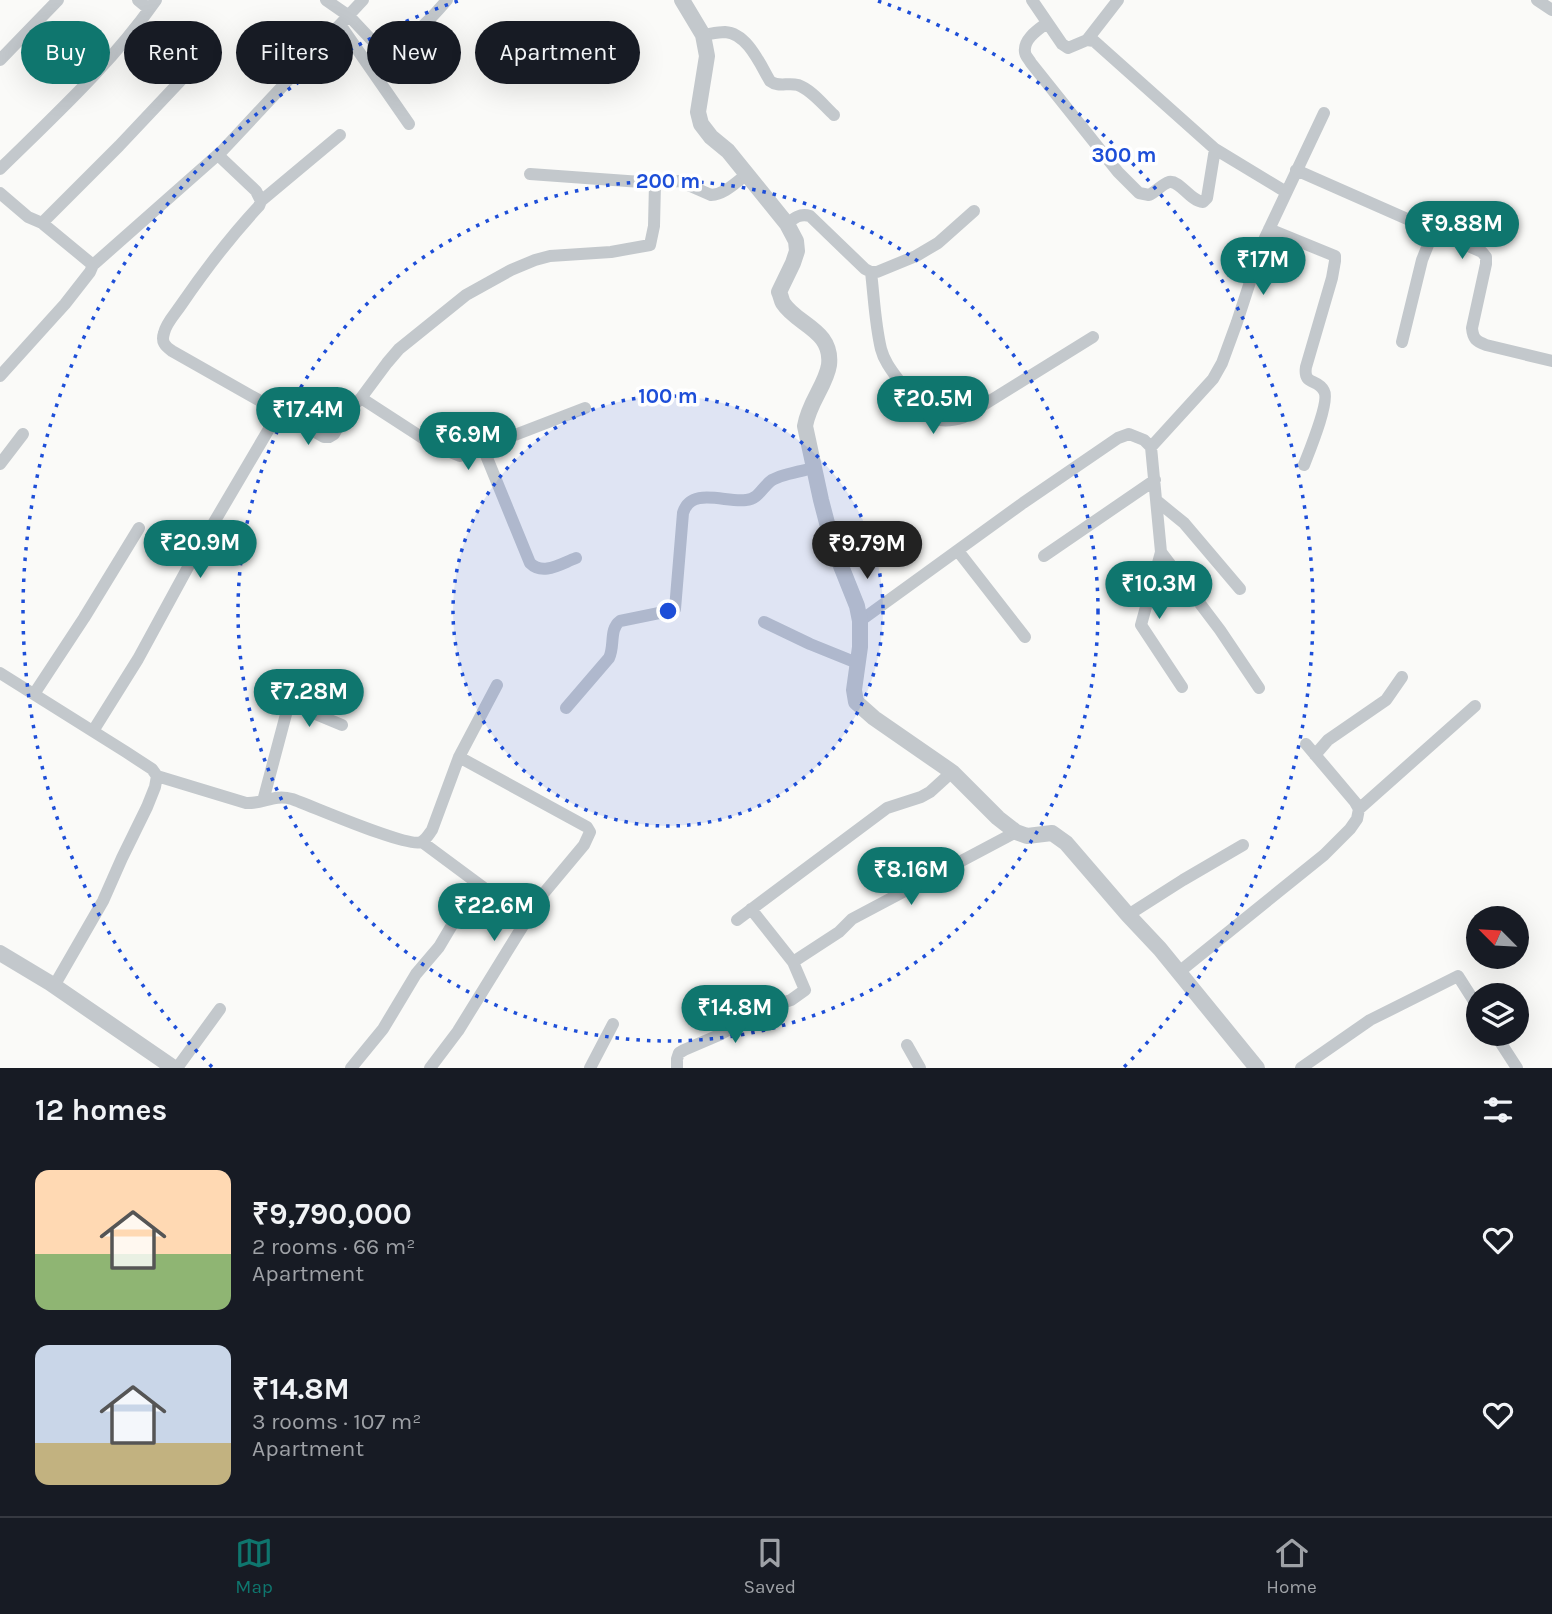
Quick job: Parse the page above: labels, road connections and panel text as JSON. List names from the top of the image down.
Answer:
{
  "north": "top left",
  "page": {
    "chip": [
      "Buy",
      "Rent",
      "Filters",
      "New",
      "Apartment"
    ],
    "price": [
      "₹9.88M",
      "₹17M",
      "₹20.5M",
      "₹17.4M",
      "₹6.9M",
      "₹20.9M",
      "₹9.79M",
      "₹10.3M",
      "₹7.28M",
      "₹8.16M",
      "₹22.6M",
      "₹14.8M"
    ],
    "heading": "12 homes",
    "list": [
      {
        "name": "₹9,790,000",
        "note": "2 rooms · 66 m² · Apartment"
      },
      {
        "name": "₹14.8M",
        "note": "3 rooms · 107 m² · Apartment"
      }
    ],
    "tabs": ["Map", "Saved", "Home"]
  },
  "rings": ["300 m", "200 m", "100 m"]
}
